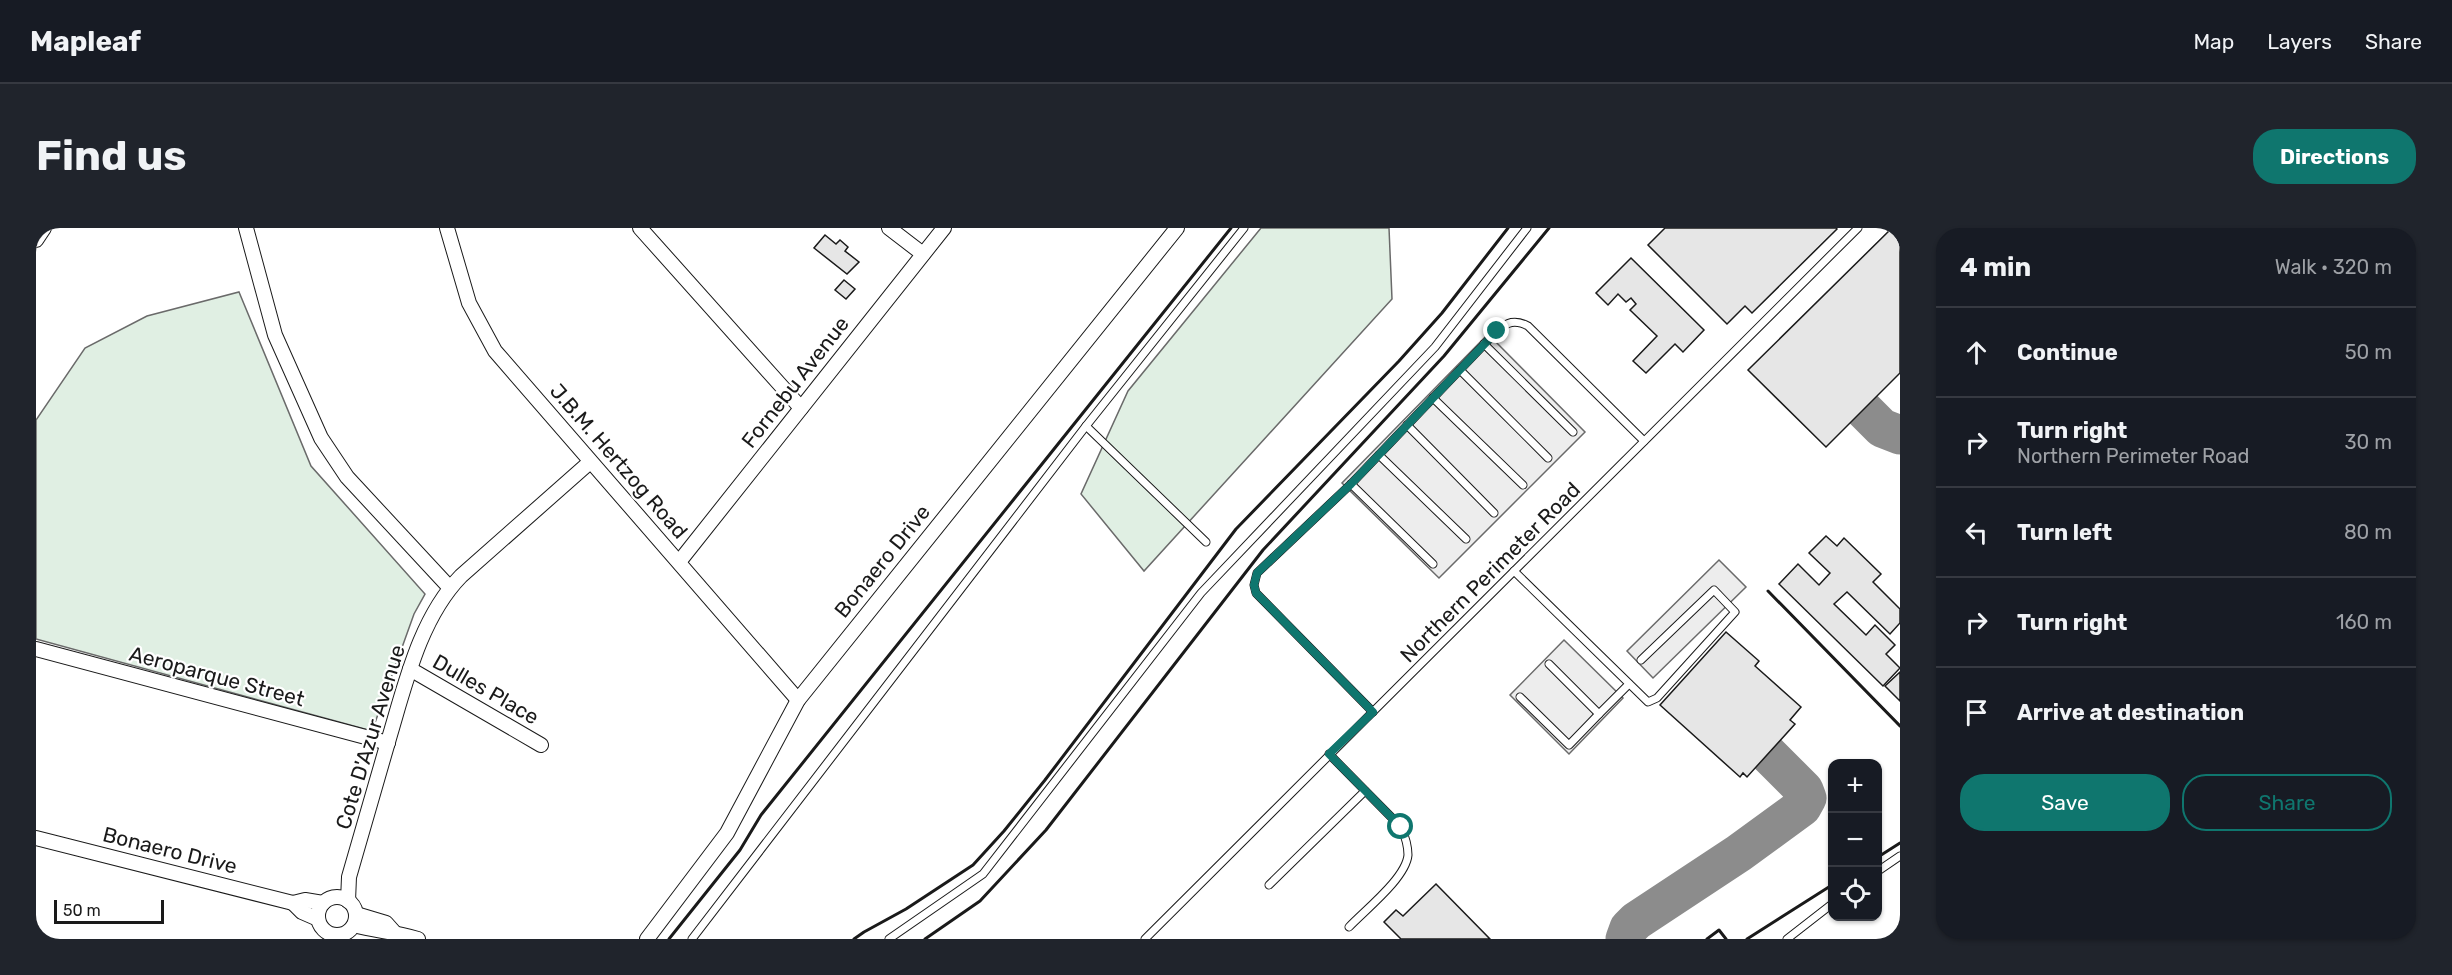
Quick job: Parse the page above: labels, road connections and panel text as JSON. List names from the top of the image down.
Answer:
{
  "streets": {
    "street": [
      "Fornebu Avenue",
      "J.B.M. Hertzog Road",
      "Bonaero Drive",
      "Aeroparque Street",
      "Dulles Place",
      "Cote D'Azur Avenue"
    ],
    "lane": ["Northern Perimeter Road"]
  },
  "crossings": [
    ["Fornebu Avenue", "J.B.M. Hertzog Road"],
    ["J.B.M. Hertzog Road", "Bonaero Drive"],
    ["J.B.M. Hertzog Road", "Cote D'Azur Avenue"],
    ["Bonaero Drive", "Cote D'Azur Avenue"],
    ["Aeroparque Street", "Cote D'Azur Avenue"],
    ["Dulles Place", "Cote D'Azur Avenue"]
  ],
  "scale_bar": "50 m",
  "page": {
    "header": "Mapleaf",
    "nav": ["Map", "Layers", "Share"],
    "buttons": [
      "Directions",
      ["Save", "Share"]
    ],
    "title": "Find us",
    "heading": ["4 min", "Walk · 320 m"],
    "list": [
      ["Continue", "50 m"],
      ["Turn right", "Northern Perimeter Road", "30 m"],
      ["Turn left", "80 m"],
      ["Turn right", "160 m"],
      "Arrive at destination"
    ],
    "map_buttons": ["+", "−"],
    "scale": "50 m"
  }
}
